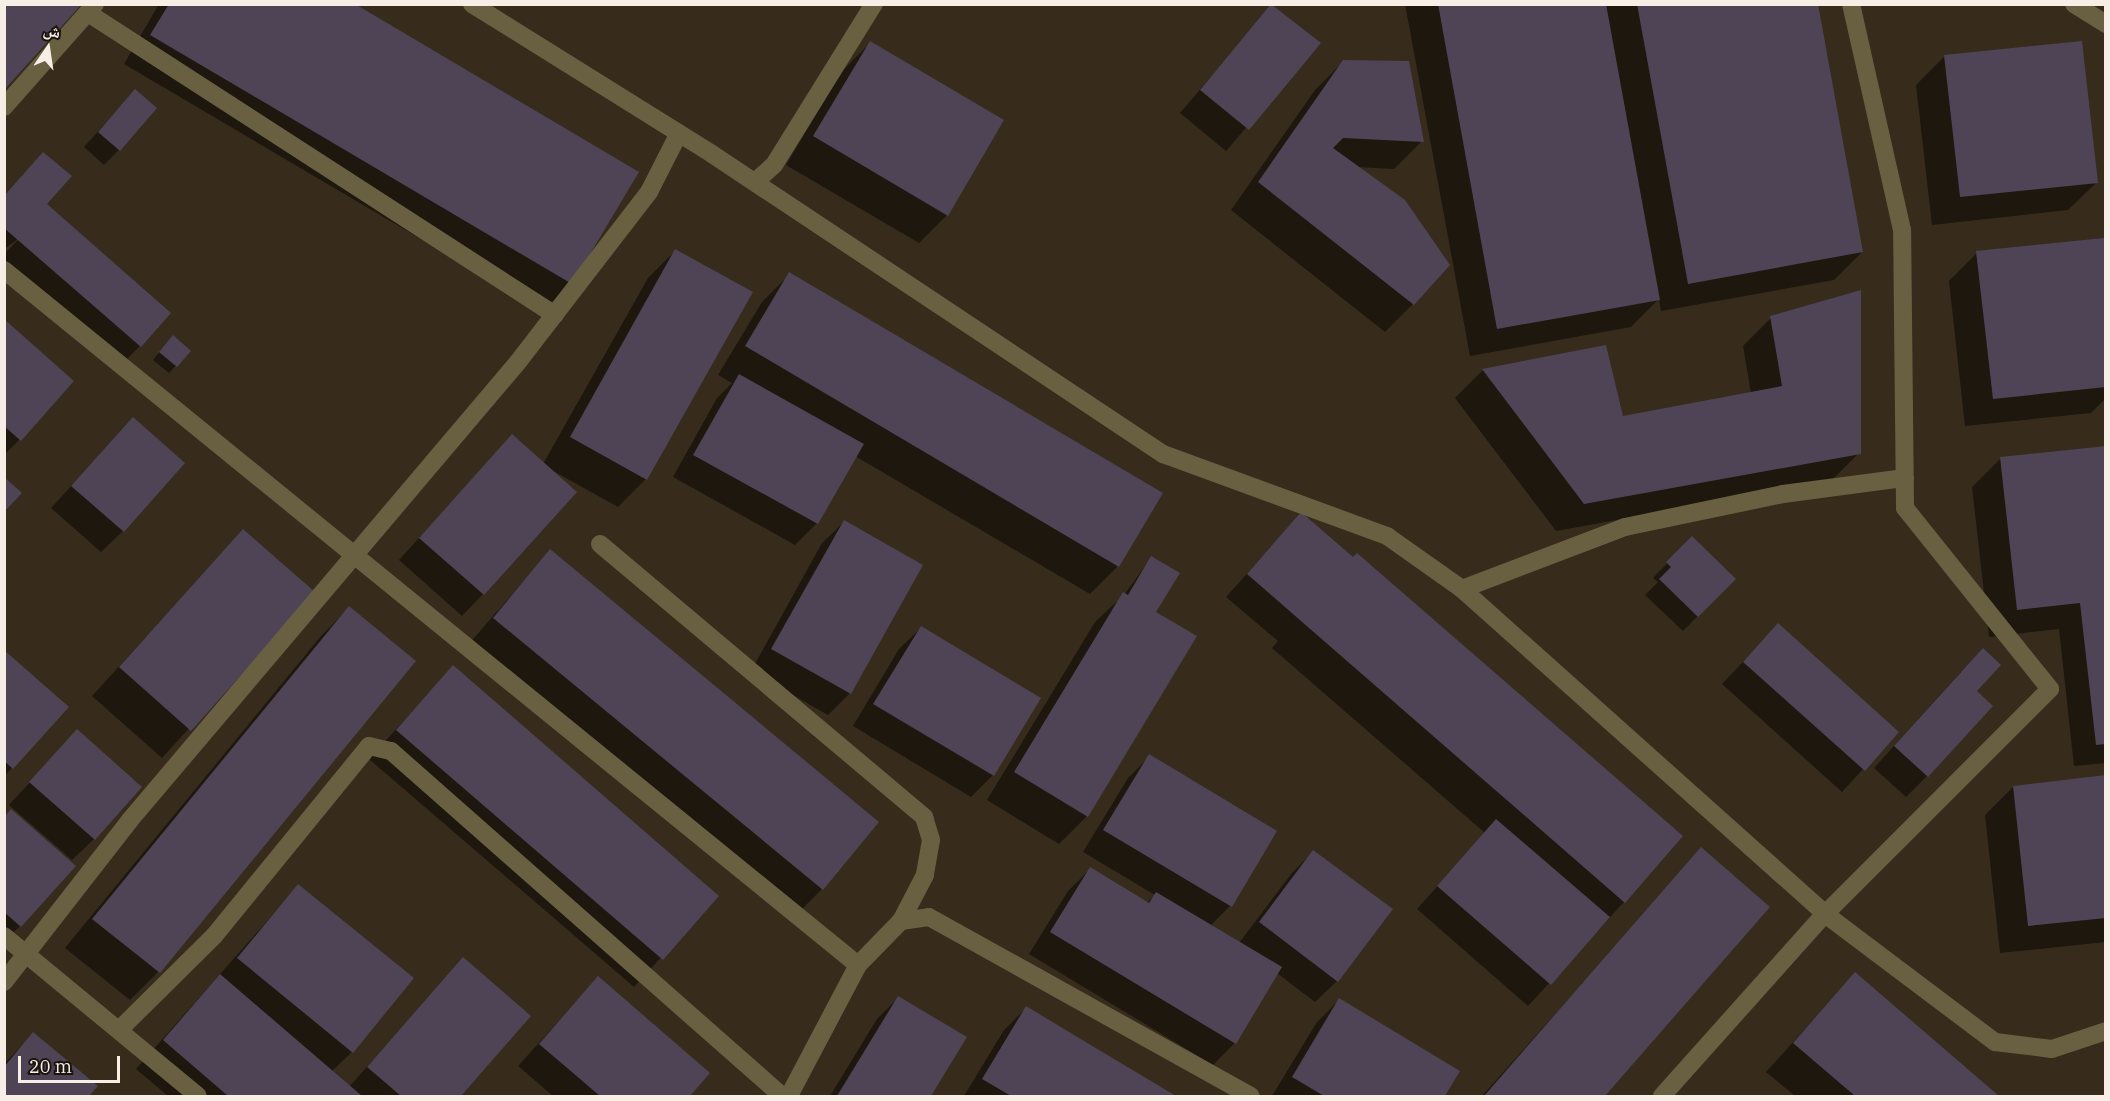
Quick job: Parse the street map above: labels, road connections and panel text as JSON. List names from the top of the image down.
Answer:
{
  "scale_bar": "20 m",
  "north": "top"
}
